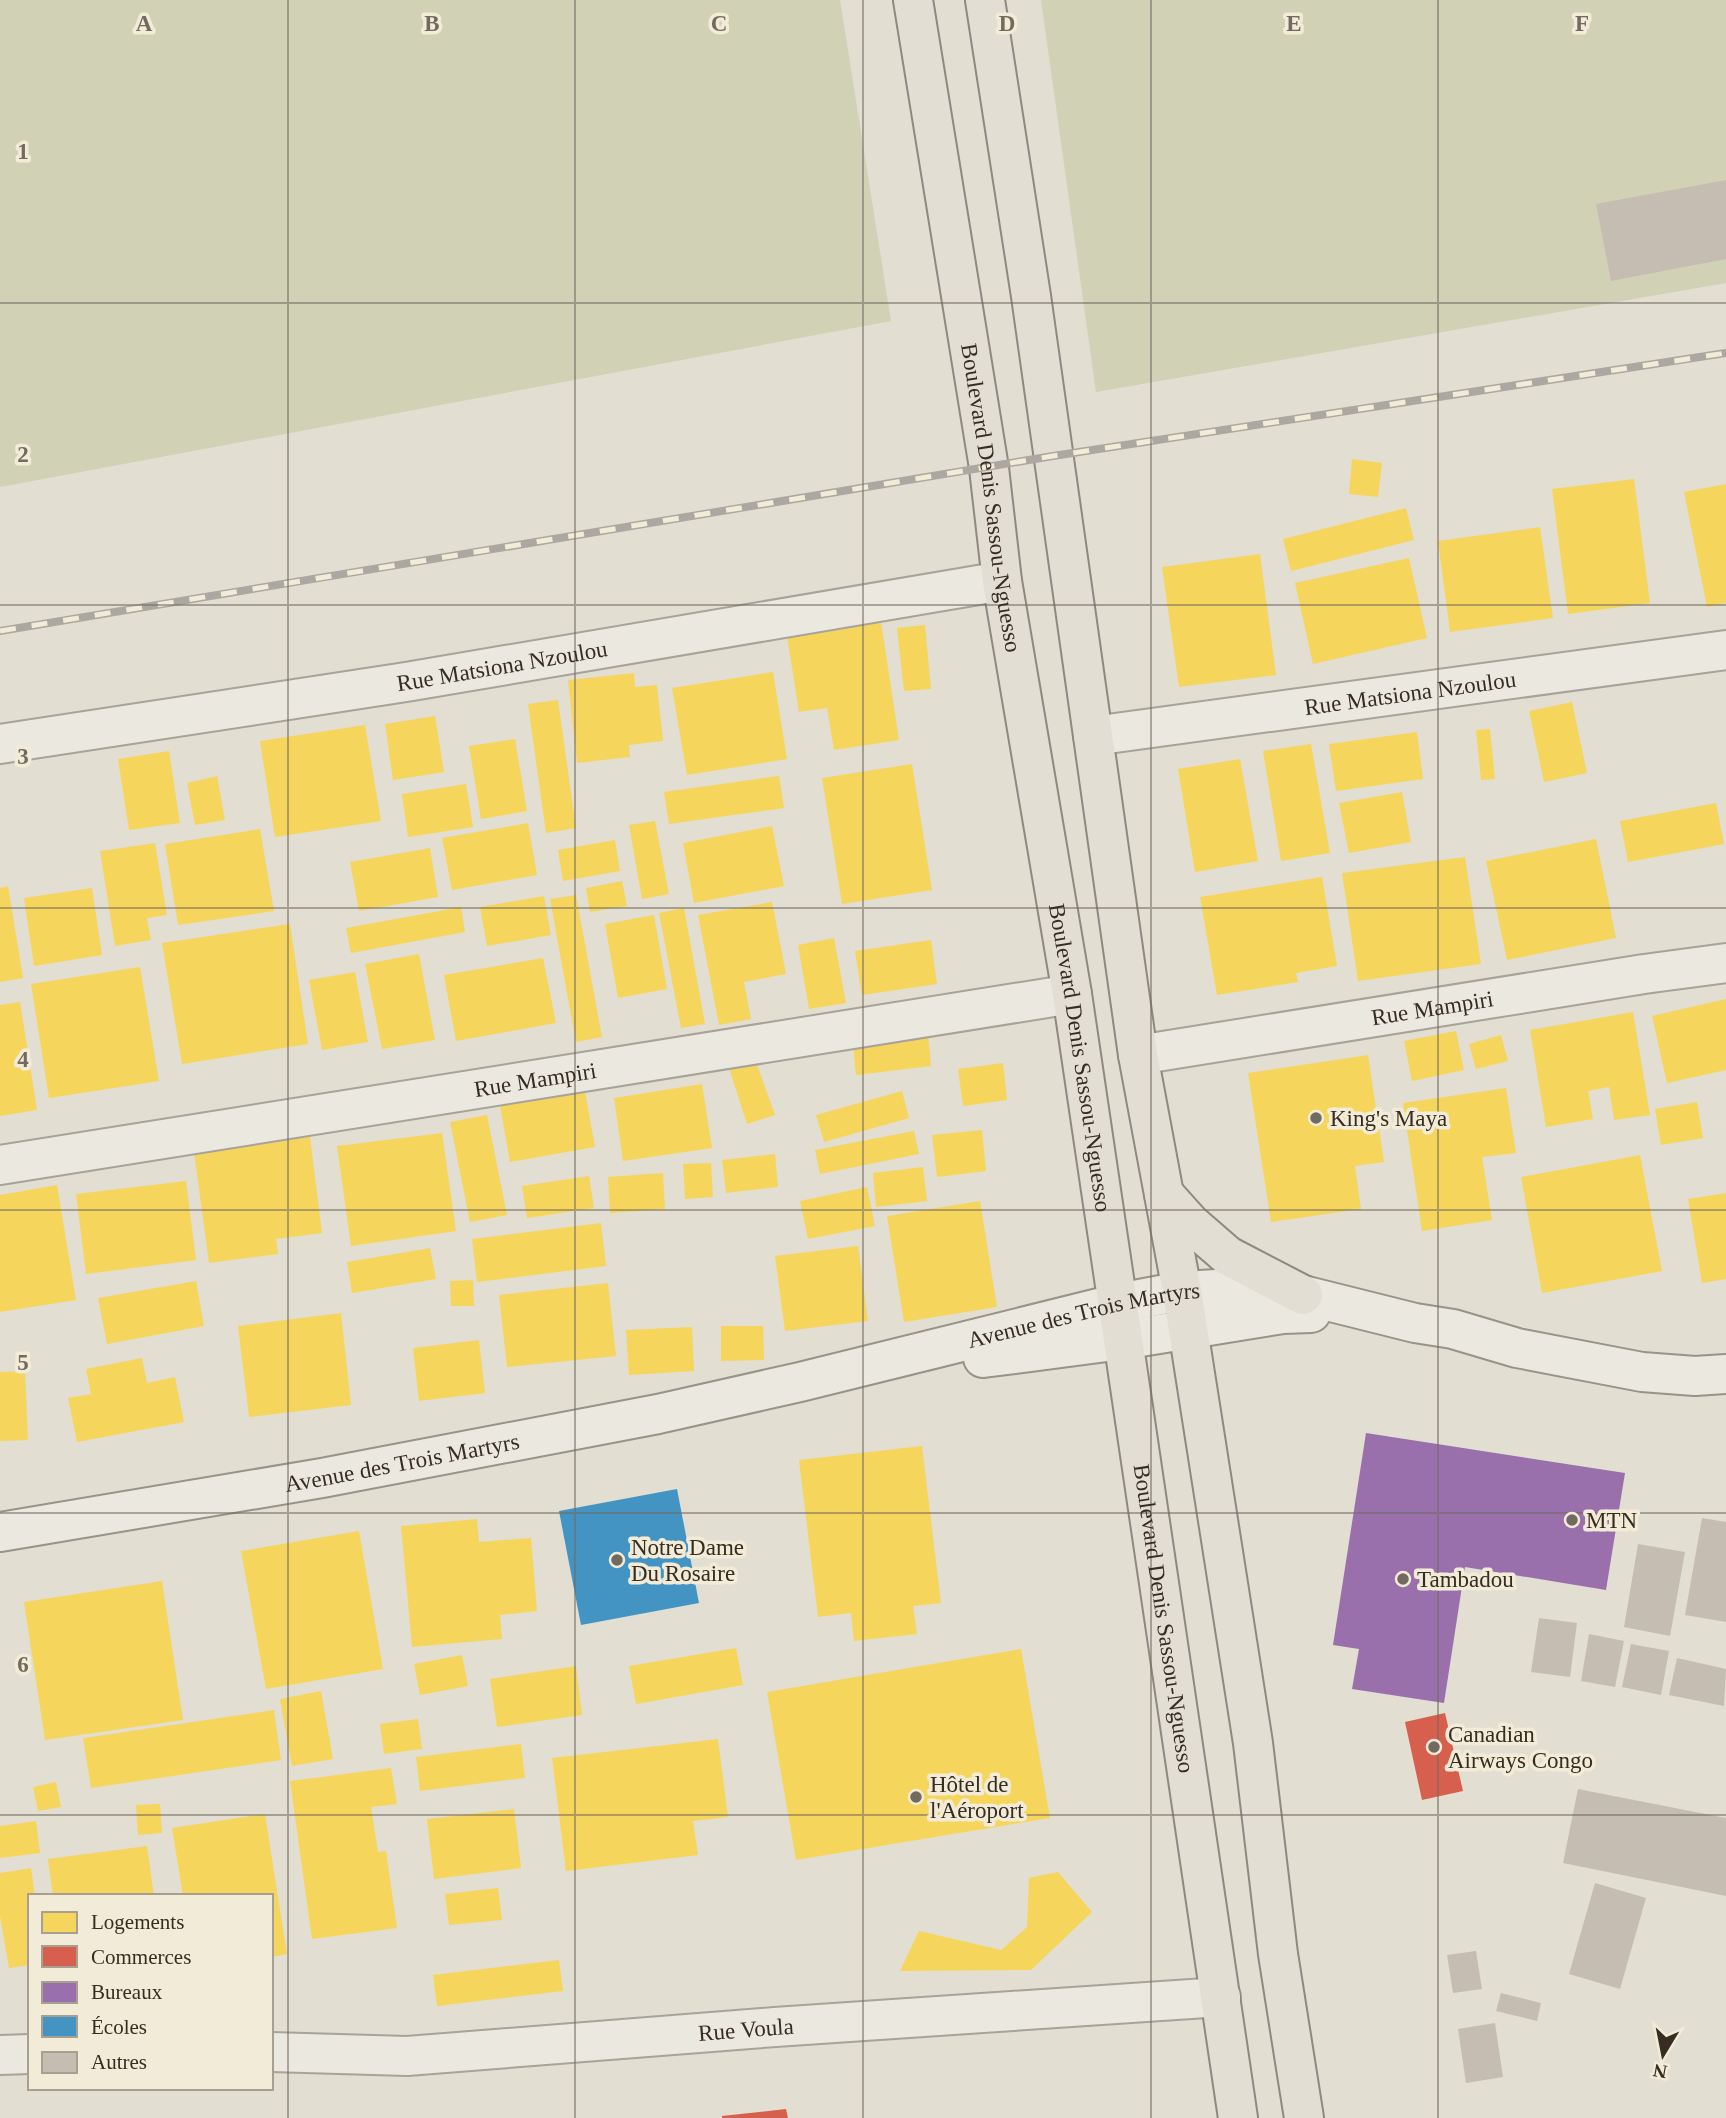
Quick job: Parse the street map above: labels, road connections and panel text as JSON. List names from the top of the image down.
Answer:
{
  "streets": {
    "main road": ["Boulevard Denis Sassou-Nguesso"],
    "street": [
      "Rue Matsiona Nzoulou",
      "Rue Mampiri",
      "Avenue des Trois Martyrs",
      "Rue Voula"
    ]
  },
  "crossings": [
    ["Boulevard Denis Sassou-Nguesso", "Rue Matsiona Nzoulou"],
    ["Boulevard Denis Sassou-Nguesso", "Rue Mampiri"],
    ["Boulevard Denis Sassou-Nguesso", "Avenue des Trois Martyrs"],
    ["Boulevard Denis Sassou-Nguesso", "Rue Voula"]
  ],
  "places": [
    "King's Maya",
    "MTN",
    "Notre Dame Du Rosaire",
    "Tambadou",
    "Canadian Airways Congo",
    "Hôtel de l'Aéroport"
  ],
  "legend": [
    "Logements",
    "Commerces",
    "Bureaux",
    "Écoles",
    "Autres"
  ],
  "north": "bottom",
  "grid": {
    "columns": [
      "A",
      "B",
      "C",
      "D",
      "E",
      "F"
    ],
    "rows": [
      "1",
      "2",
      "3",
      "4",
      "5",
      "6"
    ]
  }
}
